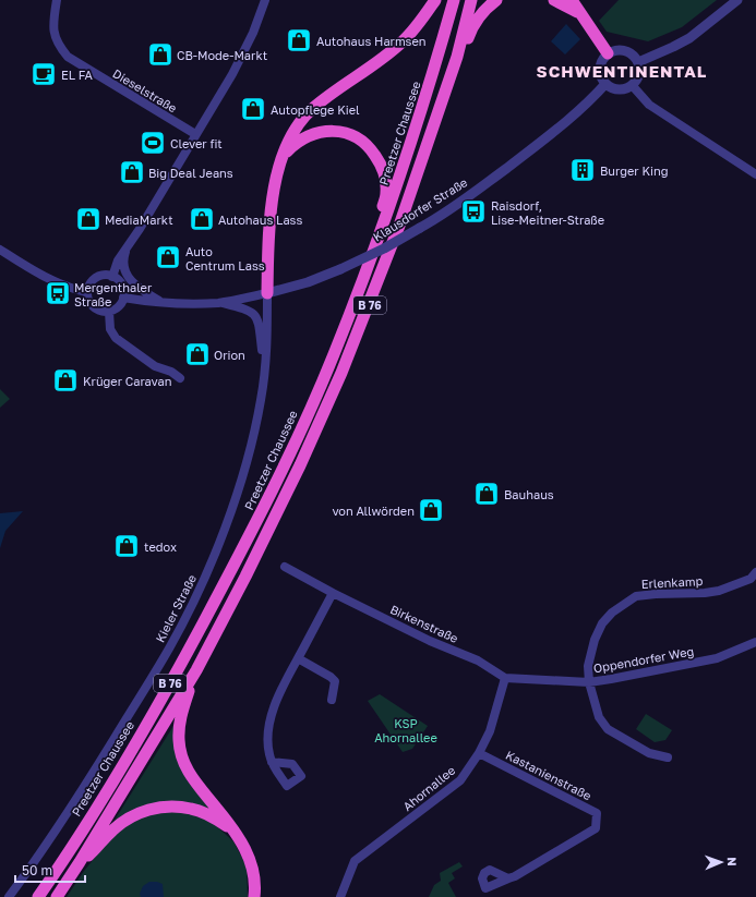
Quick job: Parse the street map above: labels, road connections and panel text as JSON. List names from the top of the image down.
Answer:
{
  "streets": {
    "highway": ["Preetzer Chaussee", "B 76"],
    "street": [
      "Dieselstraße",
      "Klausdorfer Straße",
      "Erlenkamp",
      "Kieler Straße",
      "Birkenstraße",
      "Oppendorfer Weg",
      "Kastanienstraße",
      "Ahornallee"
    ]
  },
  "crossings": [
    ["Preetzer Chaussee", "B 76"],
    ["Klausdorfer Straße", "Kieler Straße"],
    ["Erlenkamp", "Oppendorfer Weg"],
    ["Birkenstraße", "Oppendorfer Weg"],
    ["Birkenstraße", "Ahornallee"],
    ["Oppendorfer Weg", "Ahornallee"],
    ["Kastanienstraße", "Ahornallee"]
  ],
  "districts": ["SCHWENTINENTAL"],
  "parks": ["KSP Ahornallee"],
  "places": {
    "shop": [
      "Autohaus Harmsen",
      "CB-Mode-Markt",
      "Autopflege Kiel",
      "Big Deal Jeans",
      "MediaMarkt",
      "Autohaus Lass",
      "Auto Centrum Lass",
      "Orion",
      "Krüger Caravan",
      "Bauhaus",
      "von Allwörden",
      "tedox"
    ],
    "cafe": ["EL FA"],
    "sports": ["Clever fit"],
    "building": ["Burger King"],
    "bus stop": ["Raisdorf, Lise-Meitner-Straße", "Mergenthaler Straße"]
  },
  "scale_bar": "50 m",
  "north": "right"
}
